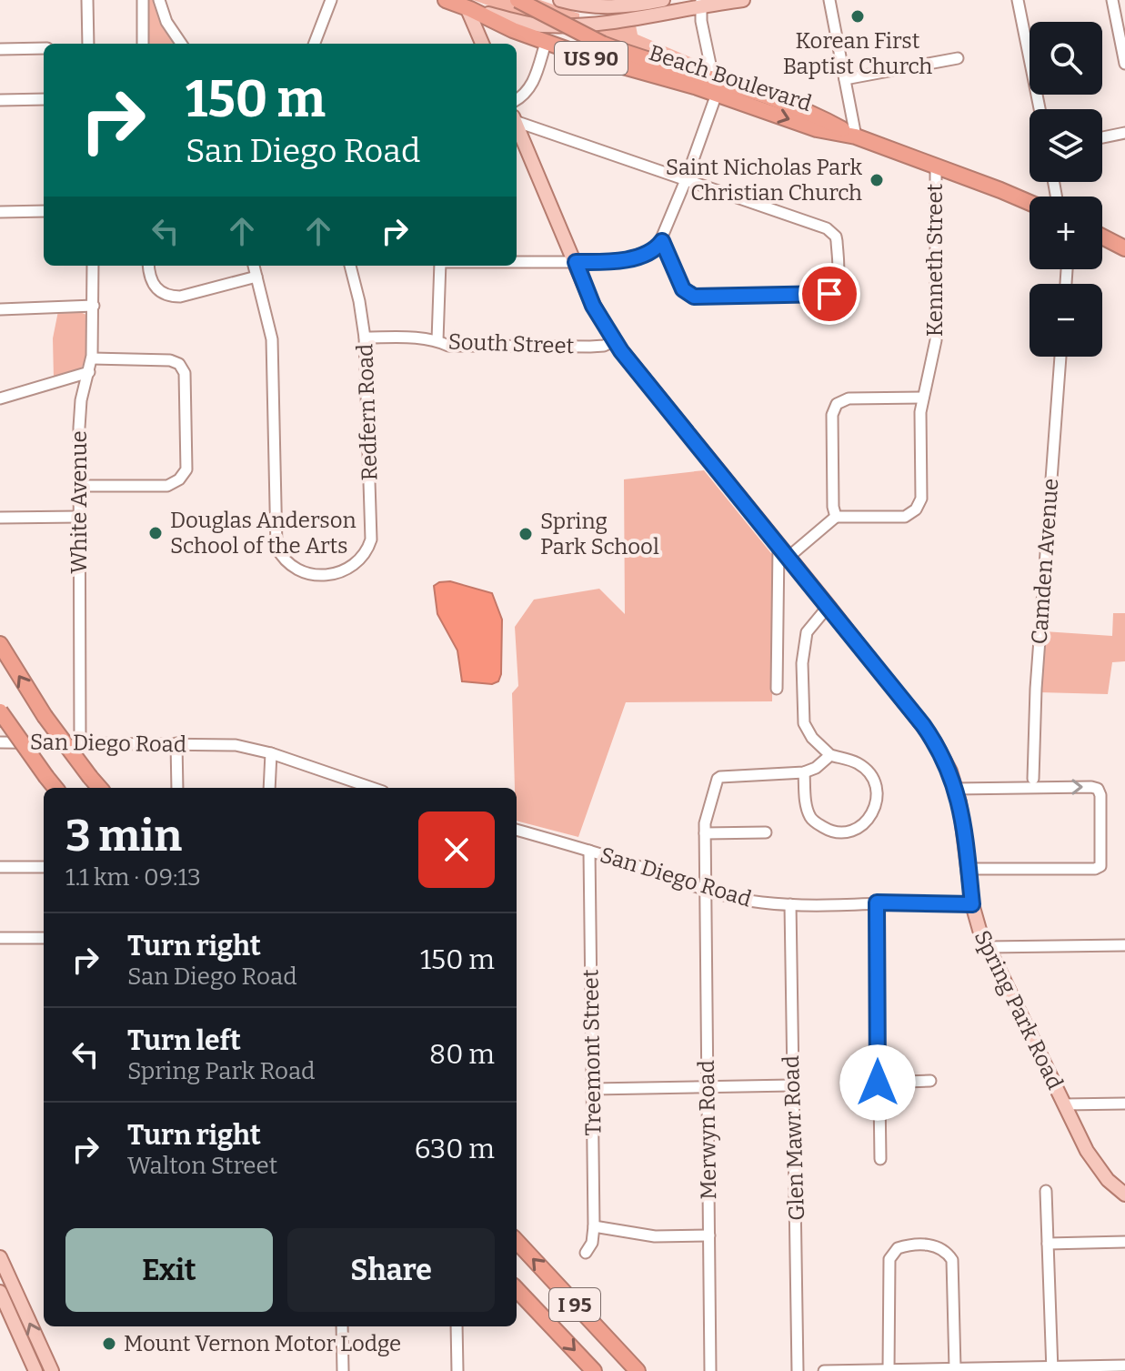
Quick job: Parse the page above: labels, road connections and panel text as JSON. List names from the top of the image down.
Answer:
{
  "streets": {
    "highway": ["US 90", "Beach Boulevard", "I 95"],
    "main road": ["Spring Park Road"],
    "street": [
      "Kenneth Street",
      "South Street",
      "Redfern Road",
      "White Avenue",
      "Camden Avenue",
      "San Diego Road",
      "Treemont Street",
      "Merwyn Road",
      "Glen Mawr Road"
    ]
  },
  "crossings": [
    ["US 90", "Beach Boulevard"],
    ["Beach Boulevard", "Kenneth Street"],
    ["South Street", "Redfern Road"],
    ["South Street", "Spring Park Road"],
    ["White Avenue", "San Diego Road"],
    ["San Diego Road", "Spring Park Road"],
    ["San Diego Road", "Treemont Street"],
    ["San Diego Road", "Merwyn Road"],
    ["San Diego Road", "Glen Mawr Road"]
  ],
  "places": [
    "Korean First Baptist Church",
    "Saint Nicholas Park Christian Church",
    "Douglas Anderson School of the Arts",
    "Spring Park School",
    "Mount Vernon Motor Lodge"
  ],
  "page": {
    "map_buttons": ["+", "−"],
    "turn": ["150 m", "San Diego Road"],
    "heading": ["3 min", "1.1 km · 09:13"],
    "list": [
      {
        "name": "Turn right",
        "note": "San Diego Road",
        "value": "150 m"
      },
      {
        "name": "Turn left",
        "note": "Spring Park Road",
        "value": "80 m"
      },
      {
        "name": "Turn right",
        "note": "Walton Street",
        "value": "630 m"
      }
    ],
    "buttons": ["Exit", "Share"]
  }
}
